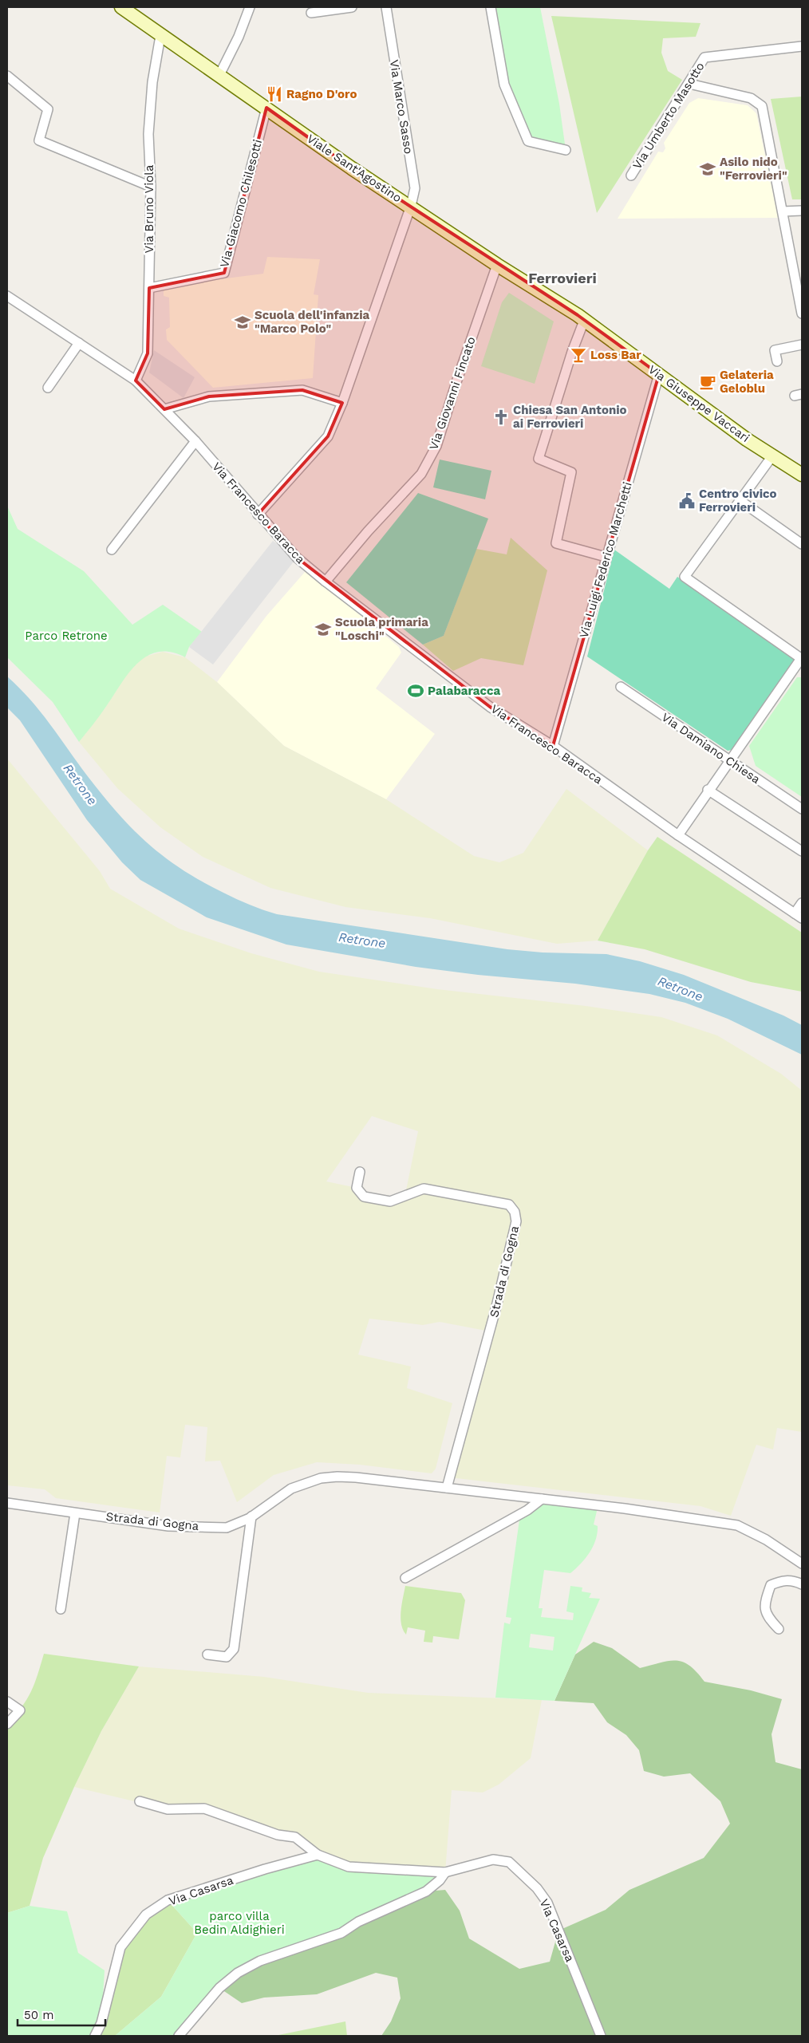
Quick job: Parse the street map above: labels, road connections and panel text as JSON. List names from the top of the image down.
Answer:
{
  "streets": {
    "main road": ["Viale Sant'Agostino", "Via Giuseppe Vaccari"],
    "street": [
      "Via Marco Sasso",
      "Via Umberto Masotto",
      "Via Giacomo Chilesotti",
      "Via Bruno Viola",
      "Via Giovanni Fincato",
      "Via Francesco Baracca",
      "Via Luigi Federico Marchetti",
      "Via Damiano Chiesa",
      "Strada di Gogna",
      "Via Casarsa"
    ]
  },
  "crossings": [
    ["Via Marco Sasso", "Viale Sant'Agostino"],
    ["Via Marco Sasso", "Via Francesco Baracca"],
    ["Viale Sant'Agostino", "Via Giacomo Chilesotti"],
    ["Viale Sant'Agostino", "Via Bruno Viola"],
    ["Viale Sant'Agostino", "Via Giovanni Fincato"],
    ["Viale Sant'Agostino", "Via Giuseppe Vaccari"],
    ["Via Giacomo Chilesotti", "Via Bruno Viola"],
    ["Via Bruno Viola", "Via Francesco Baracca"],
    ["Via Giovanni Fincato", "Via Francesco Baracca"],
    ["Via Giuseppe Vaccari", "Via Luigi Federico Marchetti"],
    ["Via Francesco Baracca", "Via Luigi Federico Marchetti"]
  ],
  "districts": ["Ferrovieri"],
  "water": ["Retrone"],
  "parks": ["Parco Retrone", "parco villa Bedin Aldighieri"],
  "places": {
    "restaurant": ["Ragno D'oro"],
    "school or university": ["Asilo nido \"Ferrovieri\"", "Scuola dell'infanzia \"Marco Polo\"", "Scuola primaria \"Loschi\""],
    "bar": ["Loss Bar"],
    "cafe": ["Gelateria Geloblu"],
    "church": ["Chiesa San Antonio ai Ferrovieri"],
    "public building": ["Centro civico Ferrovieri"],
    "sports": ["Palabaracca"]
  },
  "scale_bar": "50 m"
}
